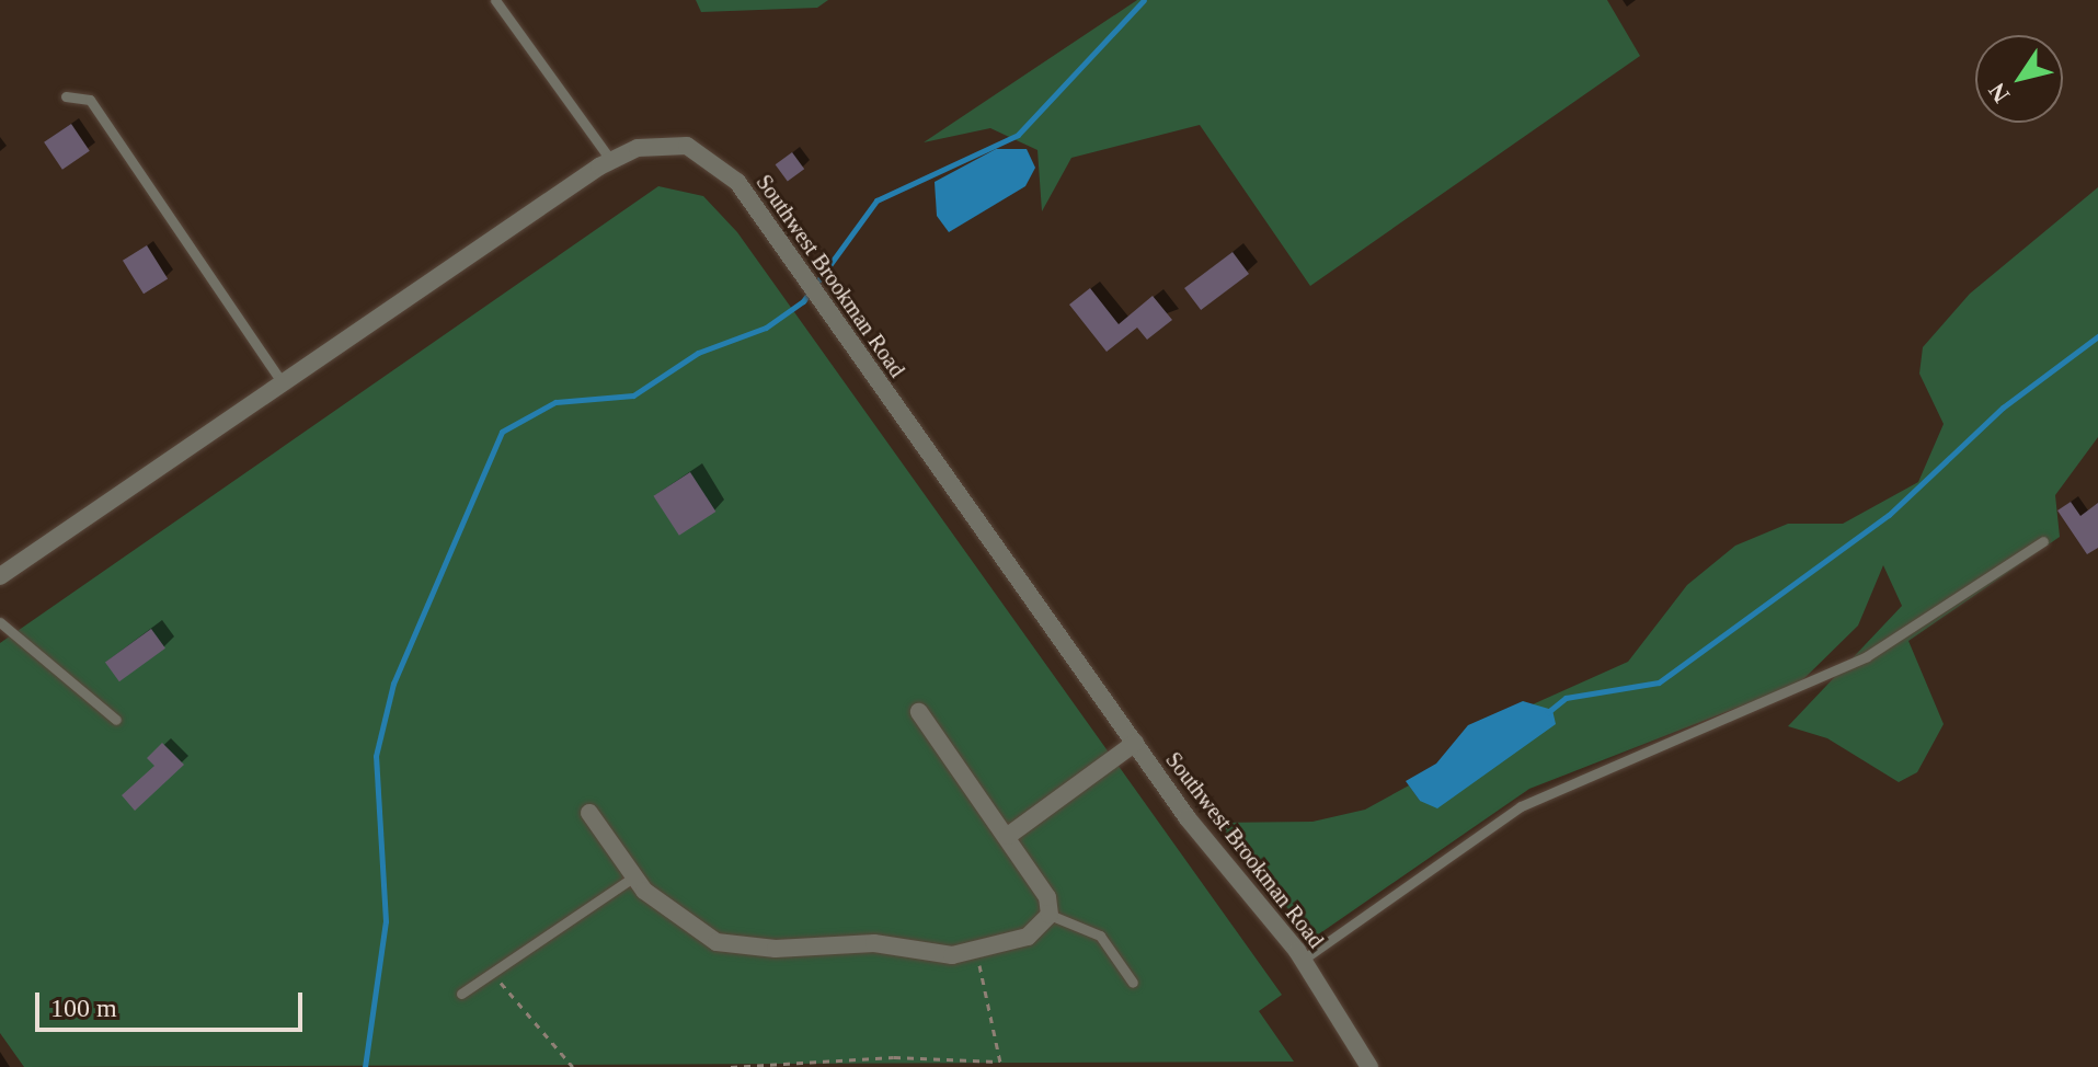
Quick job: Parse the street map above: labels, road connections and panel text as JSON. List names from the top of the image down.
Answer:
{
  "streets": {
    "street": ["Southwest Brookman Road"]
  },
  "scale_bar": "100 m",
  "north": "bottom left"
}
